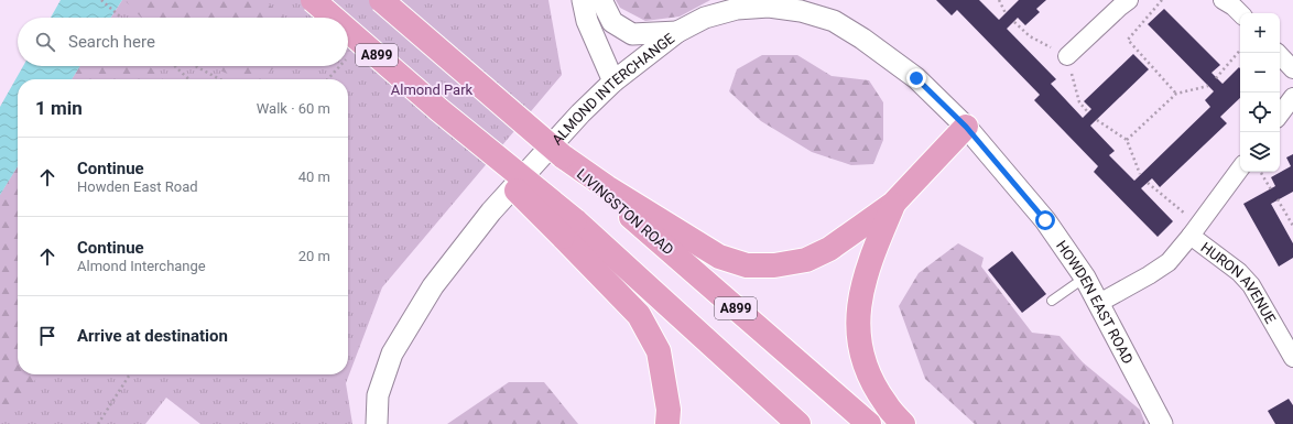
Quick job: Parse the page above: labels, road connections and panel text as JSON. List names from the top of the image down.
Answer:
{
  "streets": {
    "main road": ["A899", "LIVINGSTON ROAD"],
    "street": ["ALMOND INTERCHANGE", "HURON AVENUE", "HOWDEN EAST ROAD"]
  },
  "crossings": [
    ["ALMOND INTERCHANGE", "HOWDEN EAST ROAD"],
    ["HURON AVENUE", "HOWDEN EAST ROAD"]
  ],
  "parks": ["Almond Park"],
  "page": {
    "map_buttons": ["+", "−"],
    "search": "Search here",
    "heading": ["1 min", "Walk · 60 m"],
    "list": [
      ["Continue", "Howden East Road", "40 m"],
      ["Continue", "Almond Interchange", "20 m"],
      "Arrive at destination"
    ]
  }
}
